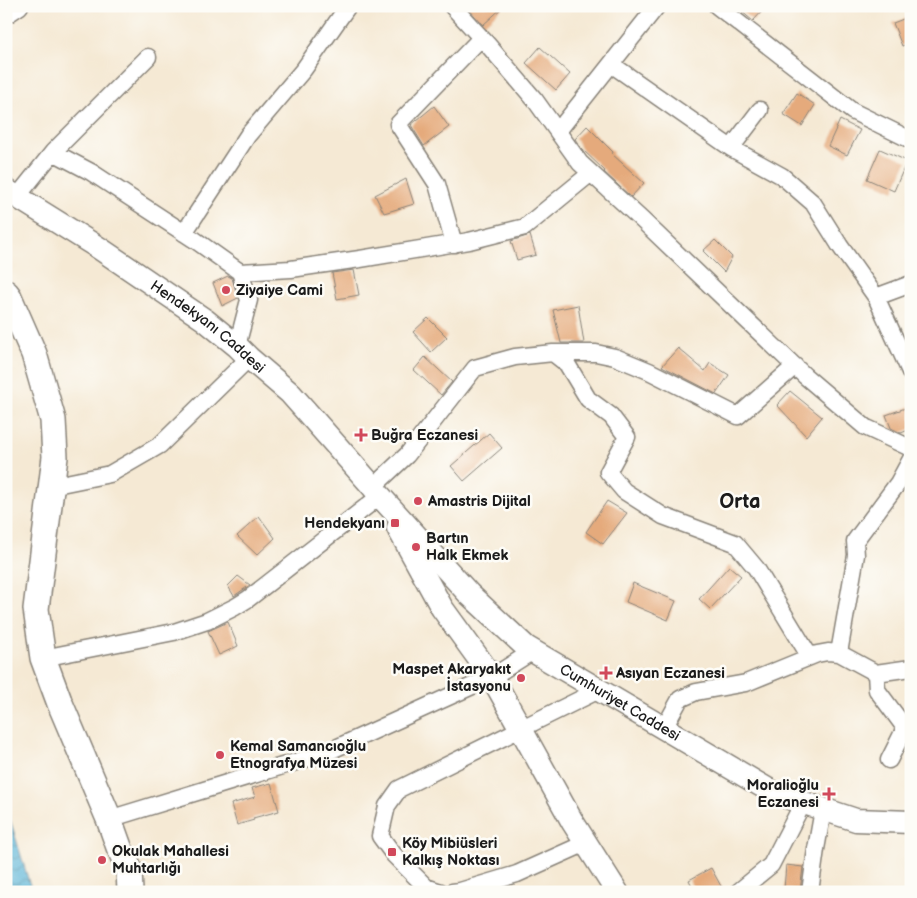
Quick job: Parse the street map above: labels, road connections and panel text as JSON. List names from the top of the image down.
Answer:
{
  "streets": {
    "main road": ["Hendekyanı Caddesi", "Cumhuriyet Caddesi"]
  },
  "crossings": [
    ["Hendekyanı Caddesi", "Cumhuriyet Caddesi"]
  ],
  "districts": ["Orta"],
  "places": {
    "other": [
      "Ziyaiye Cami",
      "Amastris Dijital",
      "Bartın Halk Ekmek",
      "Maspet Akaryakıt İstasyonu",
      "Kemal Samancıoğlu Etnografya Müzesi",
      "Okulak Mahallesi Muhtarlığı"
    ],
    "health": ["Buğra Eczanesi", "Asıyan Eczanesi", "Moralioğlu Eczanesi"],
    "transit": ["Hendekyanı", "Köy Mibiüsleri Kalkış Noktası"]
  }
}
